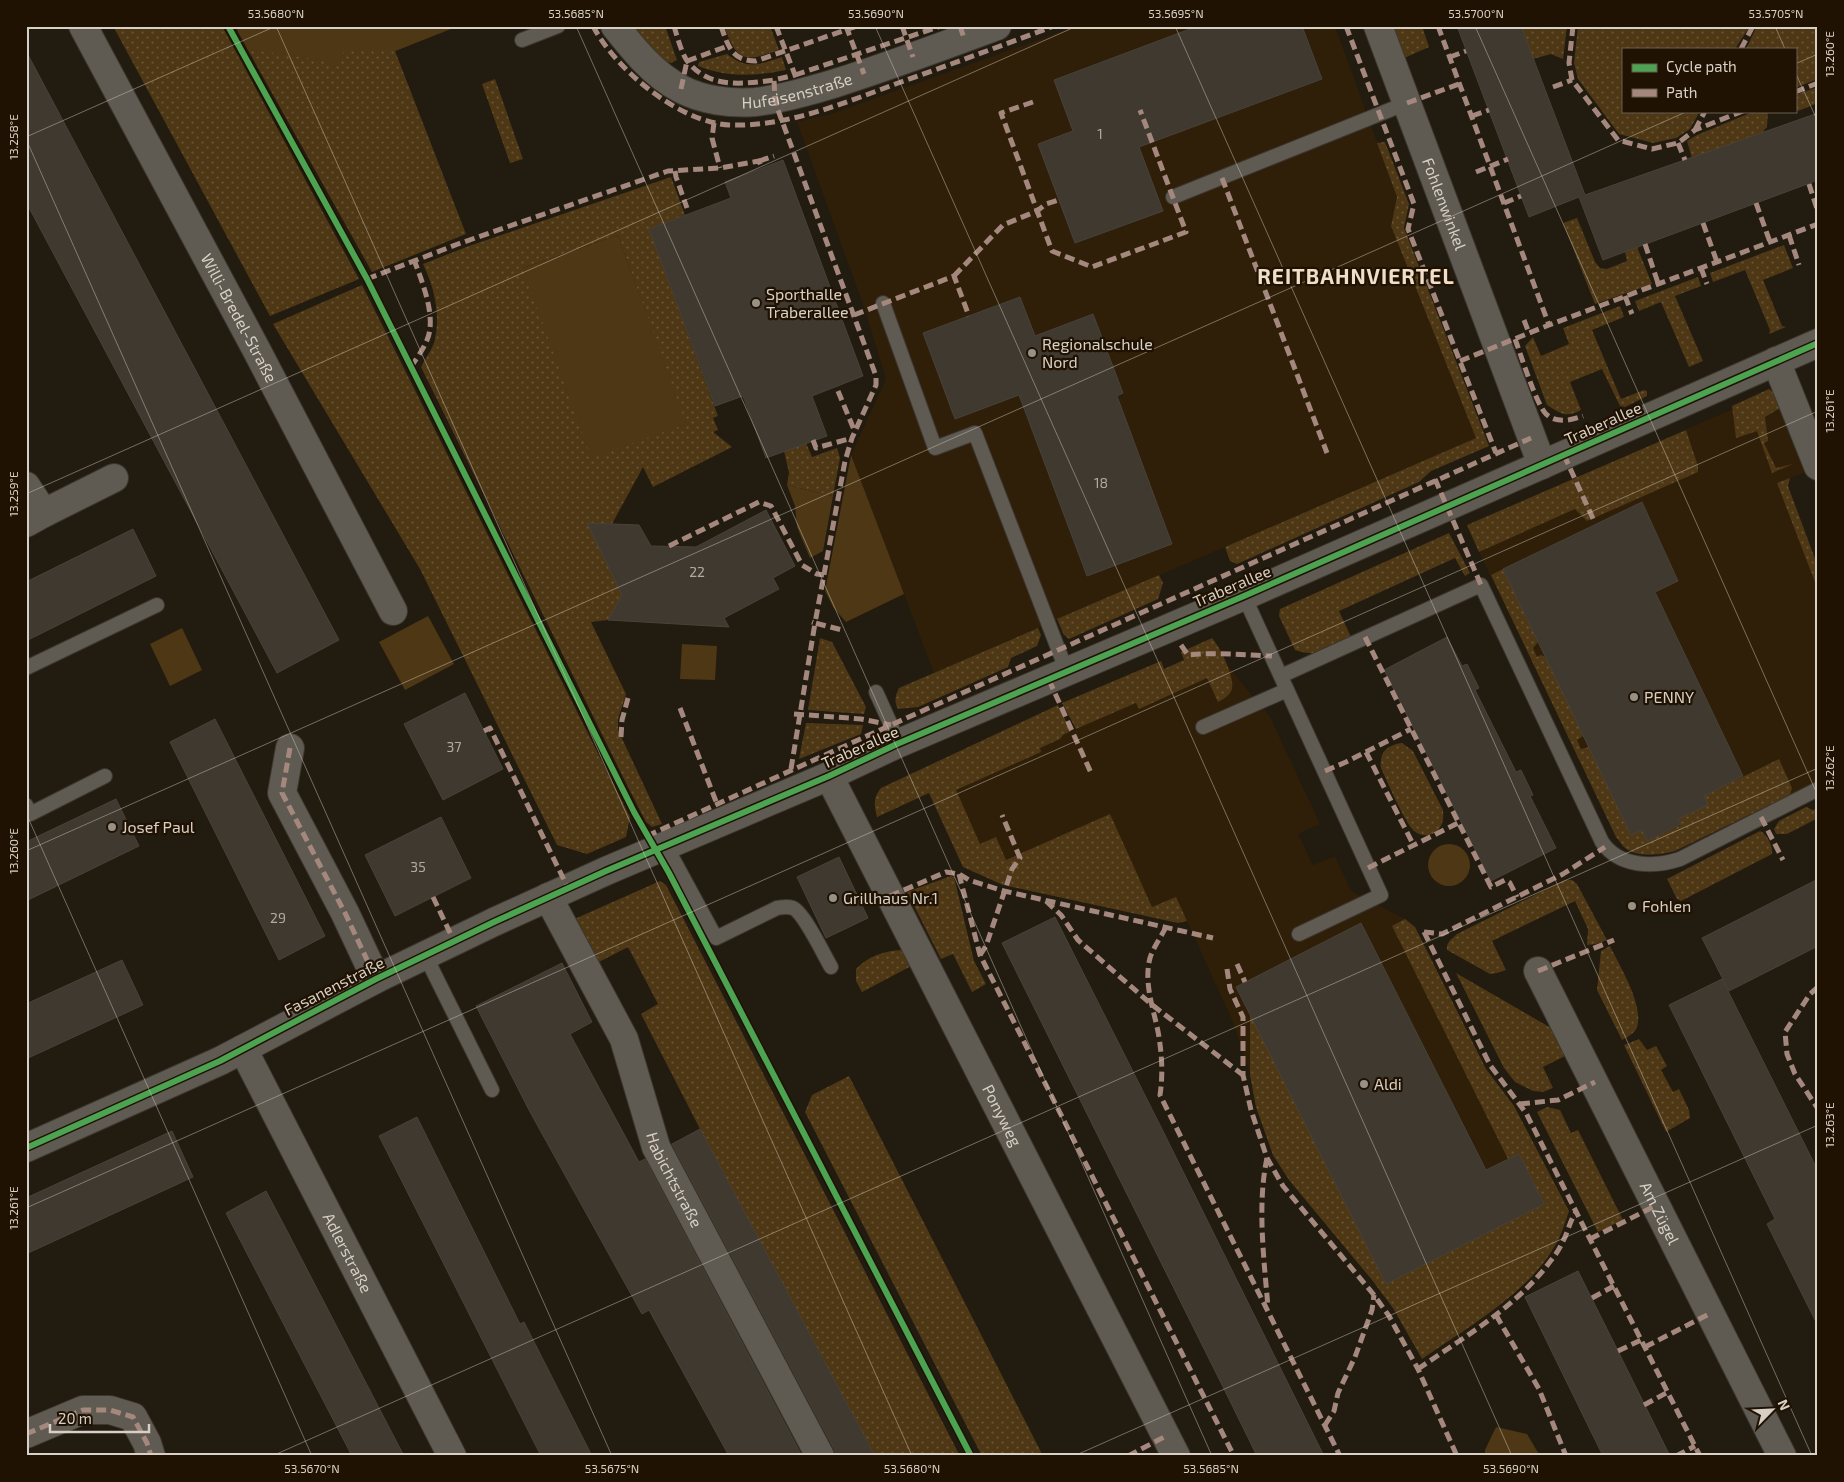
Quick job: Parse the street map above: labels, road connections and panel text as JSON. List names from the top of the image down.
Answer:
{
  "streets": {
    "street": [
      "Hufeisenstraße",
      "Fohlenwinkel",
      "Willi-Bredel-Straße",
      "Traberallee",
      "Fasanenstraße",
      "Ponyweg",
      "Habichtstraße",
      "Am Zügel",
      "Adlerstraße"
    ]
  },
  "crossings": [
    ["Fohlenwinkel", "Traberallee"],
    ["Traberallee", "Fasanenstraße"],
    ["Traberallee", "Ponyweg"],
    ["Fasanenstraße", "Habichtstraße"],
    ["Fasanenstraße", "Adlerstraße"]
  ],
  "districts": ["REITBAHNVIERTEL"],
  "places": [
    "Sporthalle Traberallee",
    "Regionalschule Nord",
    "PENNY",
    "Josef Paul",
    "Grillhaus Nr.1",
    "Fohlen",
    "Aldi"
  ],
  "house_numbers": [
    "1",
    "18",
    "22",
    "37",
    "35",
    "29"
  ],
  "legend": ["Cycle path", "Path"],
  "scale_bar": "20 m",
  "north": "top right",
  "coordinates": [
    "53.5680°N",
    "53.5685°N",
    "53.5690°N",
    "53.5695°N",
    "53.5700°N",
    "53.5705°N",
    "13.260°E",
    "13.258°E",
    "13.261°E",
    "13.259°E",
    "13.262°E",
    "13.263°E",
    "53.5670°N",
    "53.5675°N"
  ]
}
